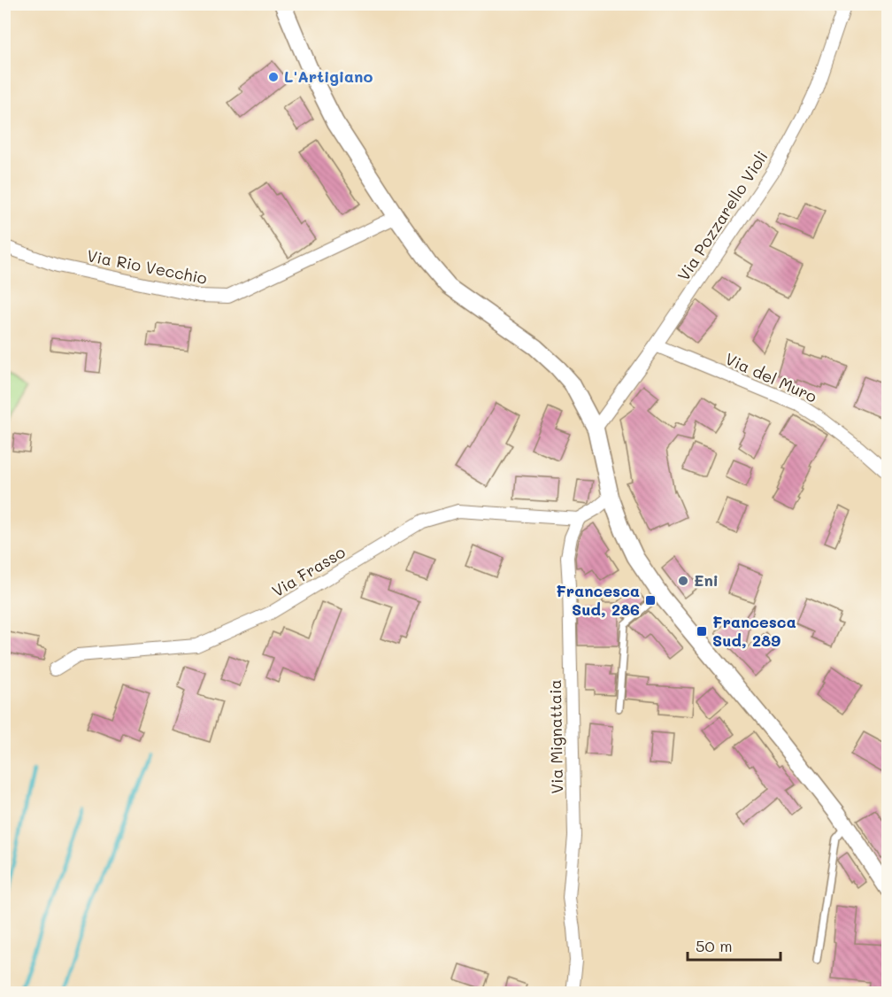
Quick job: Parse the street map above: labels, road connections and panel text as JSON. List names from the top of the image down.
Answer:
{
  "streets": {
    "street": [
      "Via Pozzarello Violi",
      "Via Rio Vecchio",
      "Via del Muro",
      "Via Frasso",
      "Via Mignattaia"
    ]
  },
  "crossings": [
    ["Via Pozzarello Violi", "Via del Muro"],
    ["Via Frasso", "Via Mignattaia"]
  ],
  "places": {
    "other": ["L'Artigiano", "Eni"],
    "transit": ["Francesca Sud, 286", "Francesca Sud, 289"]
  },
  "scale_bar": "50 m"
}
